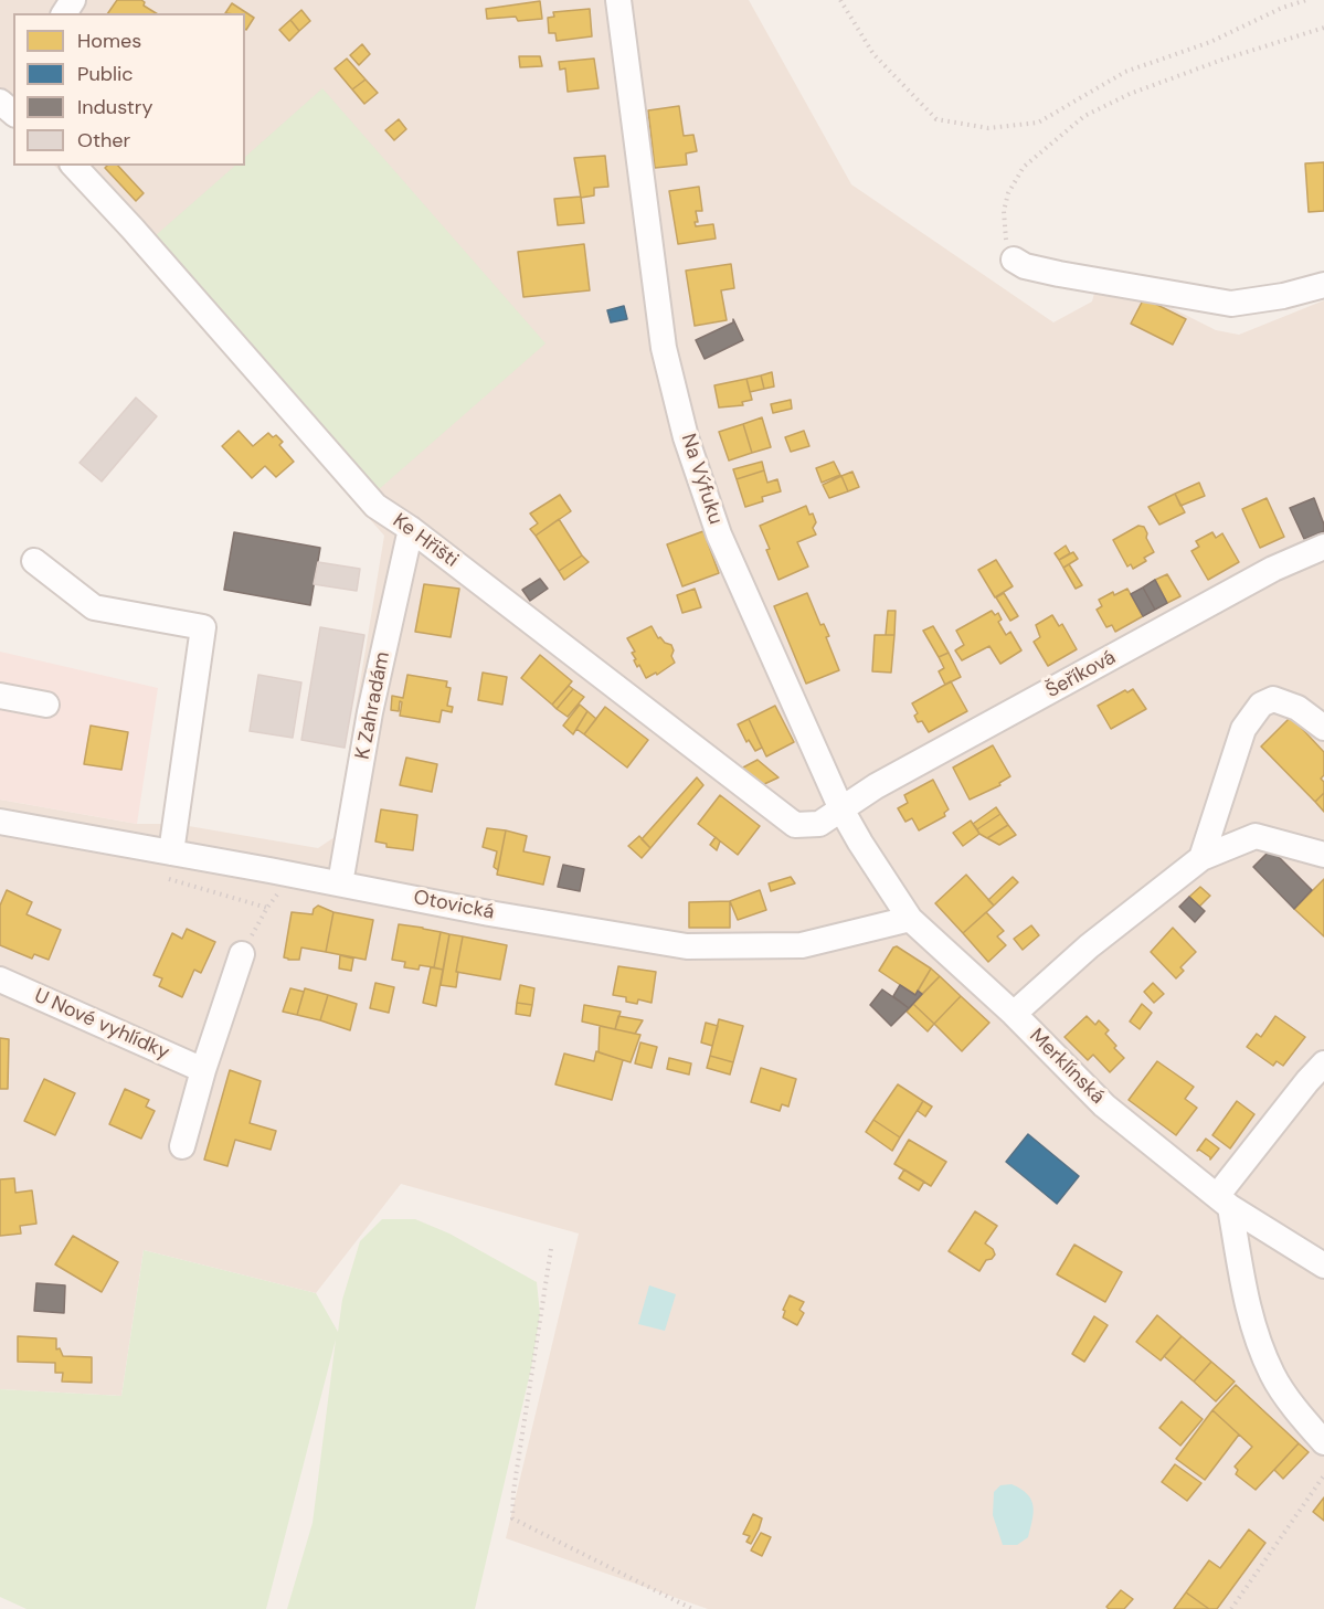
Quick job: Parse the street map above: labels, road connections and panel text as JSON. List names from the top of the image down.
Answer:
{
  "streets": {
    "street": [
      "Na Výfuku",
      "Ke Hřišti",
      "Šeříková",
      "K Zahradám",
      "Otovická",
      "U Nové vyhlídky",
      "Merklínská"
    ]
  },
  "crossings": [
    ["Na Výfuku", "Ke Hřišti"],
    ["Na Výfuku", "Šeříková"],
    ["Na Výfuku", "Otovická"],
    ["Na Výfuku", "Merklínská"],
    ["Ke Hřišti", "Šeříková"],
    ["Ke Hřišti", "K Zahradám"],
    ["K Zahradám", "Otovická"],
    ["Otovická", "Merklínská"]
  ],
  "legend": [
    "Homes",
    "Public",
    "Industry",
    "Other"
  ]
}
